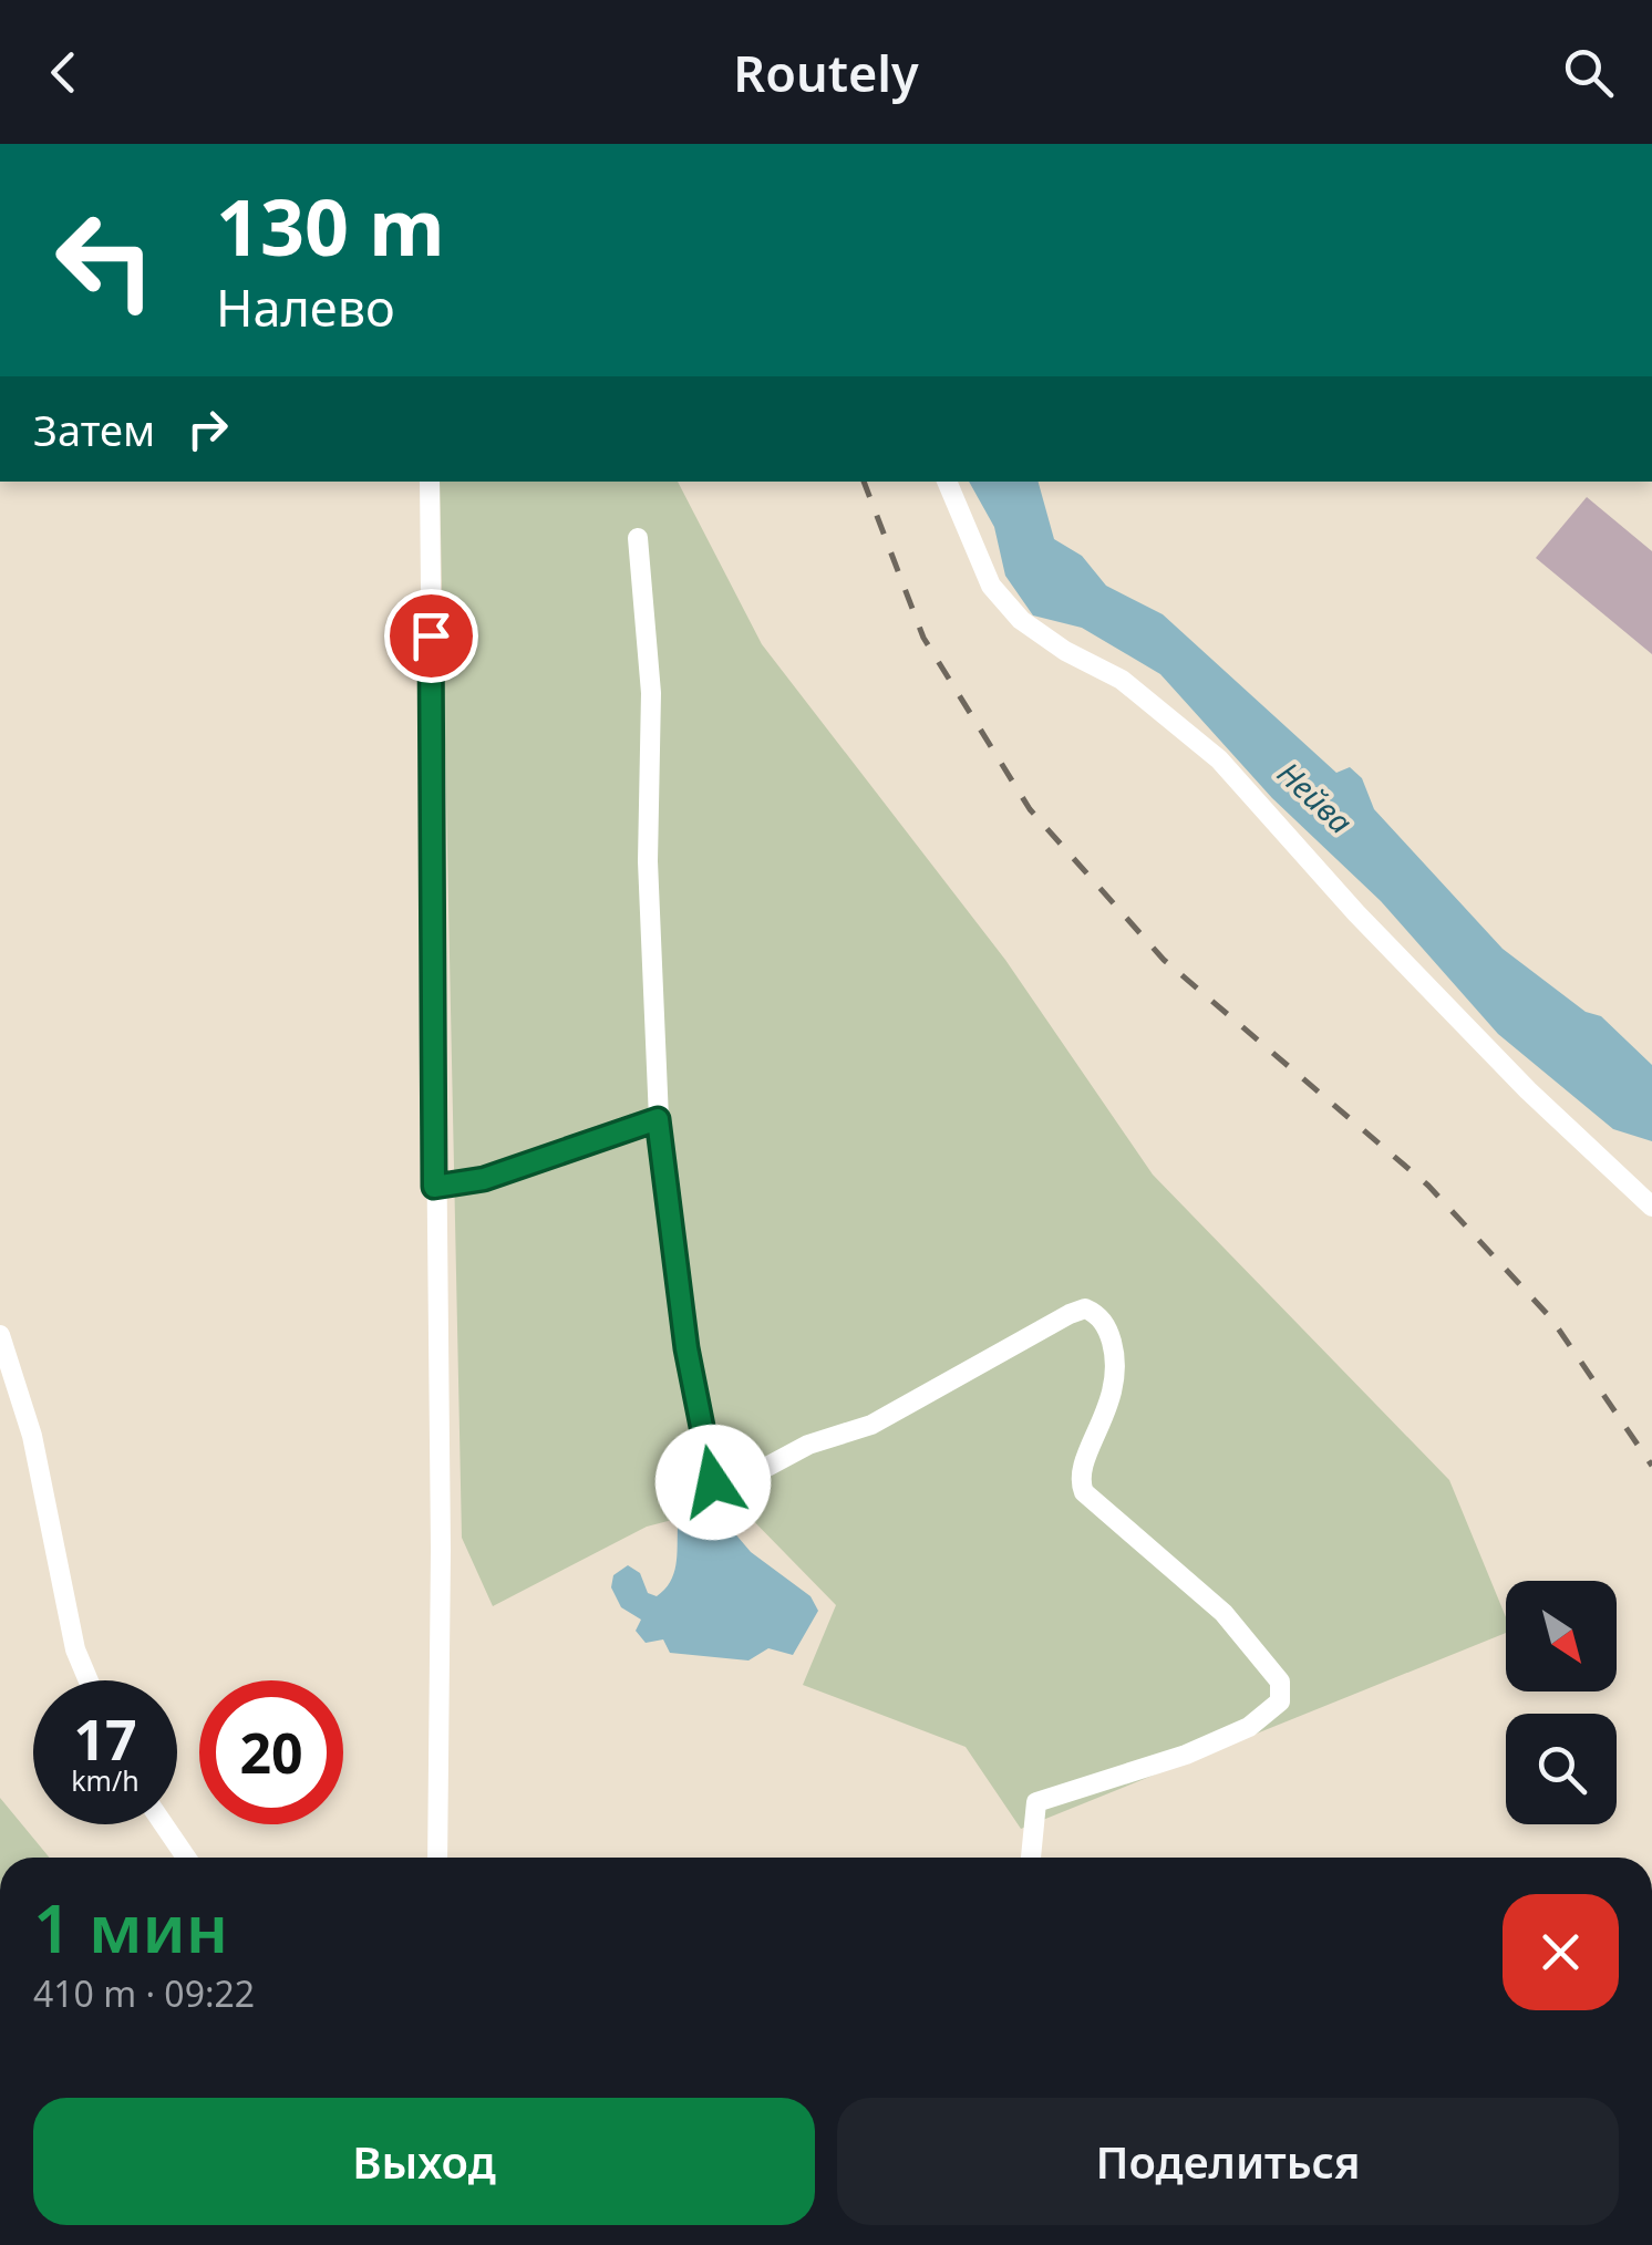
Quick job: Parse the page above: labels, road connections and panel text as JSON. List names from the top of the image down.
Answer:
{
  "water": ["Нейва"],
  "north": "bottom right",
  "page": {
    "header": "Routely",
    "turn": ["130 m", "Налево"],
    "then": "Затем",
    "speed": "17 km/h",
    "limit": "20",
    "heading": ["1 мин", "410 m · 09:22"],
    "buttons": ["Выход", "Поделиться"]
  }
}
